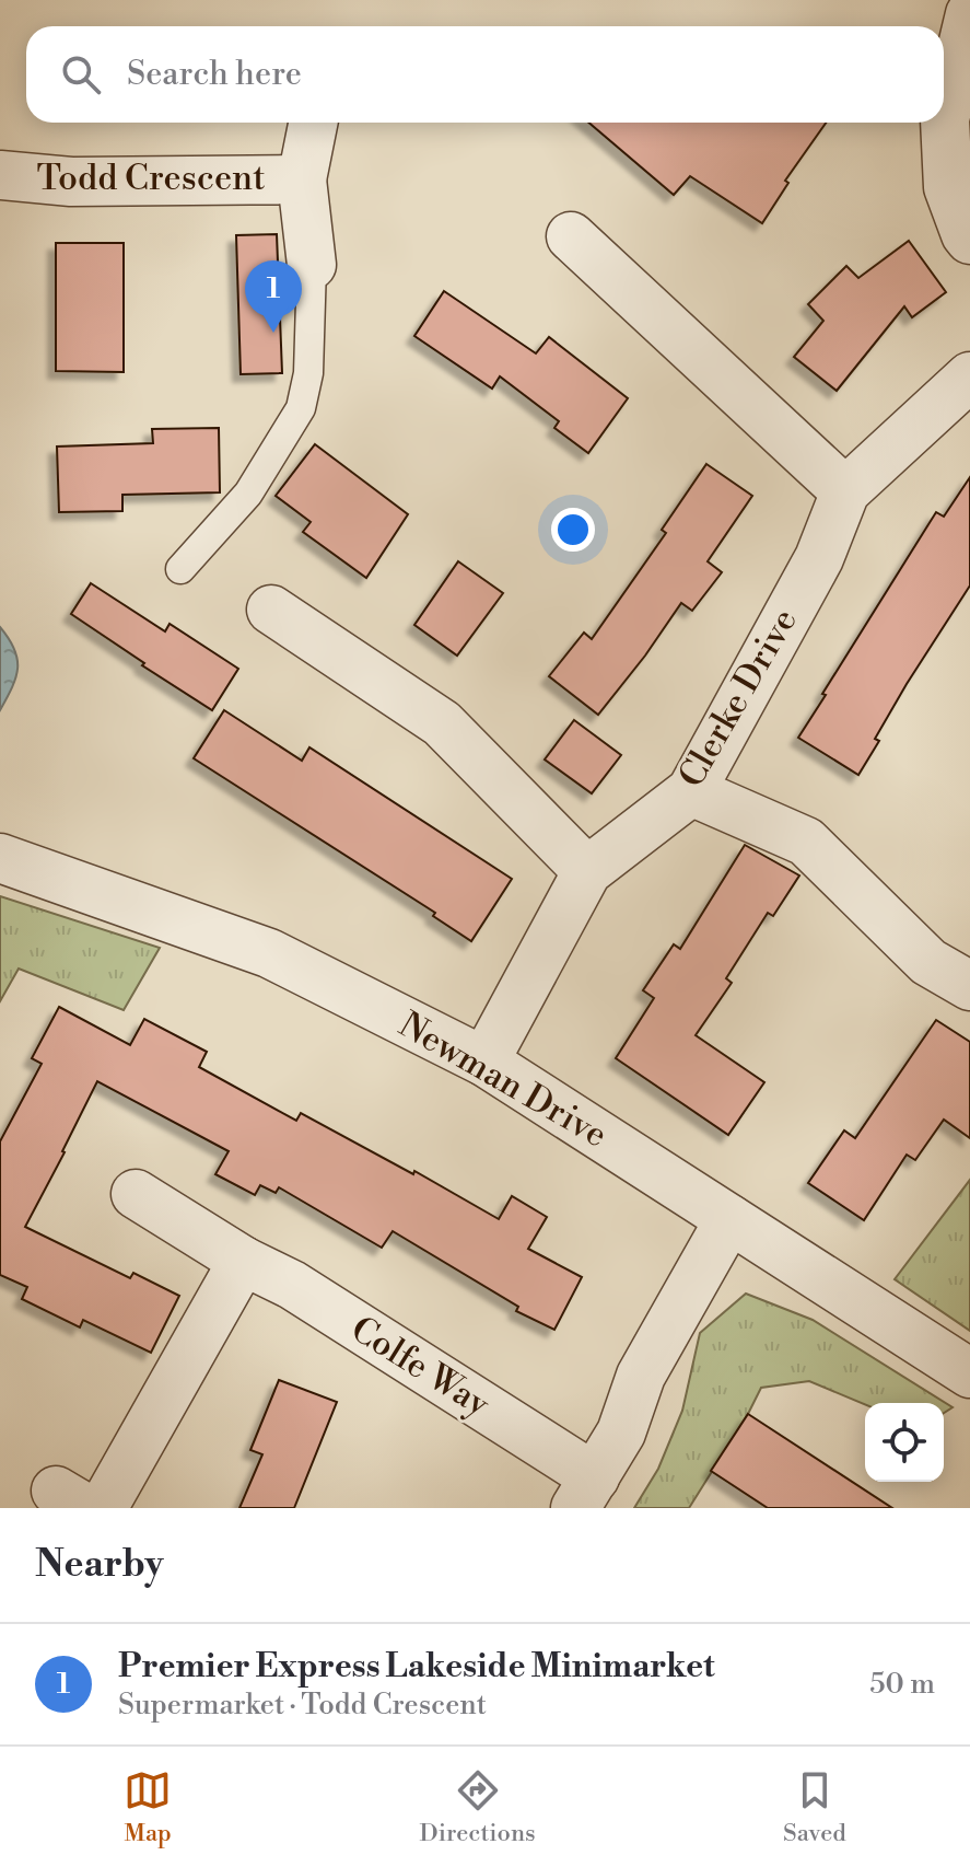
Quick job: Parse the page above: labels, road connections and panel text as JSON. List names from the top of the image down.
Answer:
{
  "streets": {
    "street": [
      "Todd Crescent",
      "Clerke Drive",
      "Newman Drive",
      "Colfe Way"
    ]
  },
  "crossings": [
    ["Clerke Drive", "Newman Drive"]
  ],
  "page": {
    "search": "Search here",
    "pins": "1",
    "heading": "Nearby",
    "list": [
      {
        "mark": "1",
        "name": "Premier Express Lakeside Minimarket",
        "note": "Supermarket · Todd Crescent",
        "value": "50 m"
      }
    ],
    "nav": ["Map", "Directions", "Saved"]
  }
}
